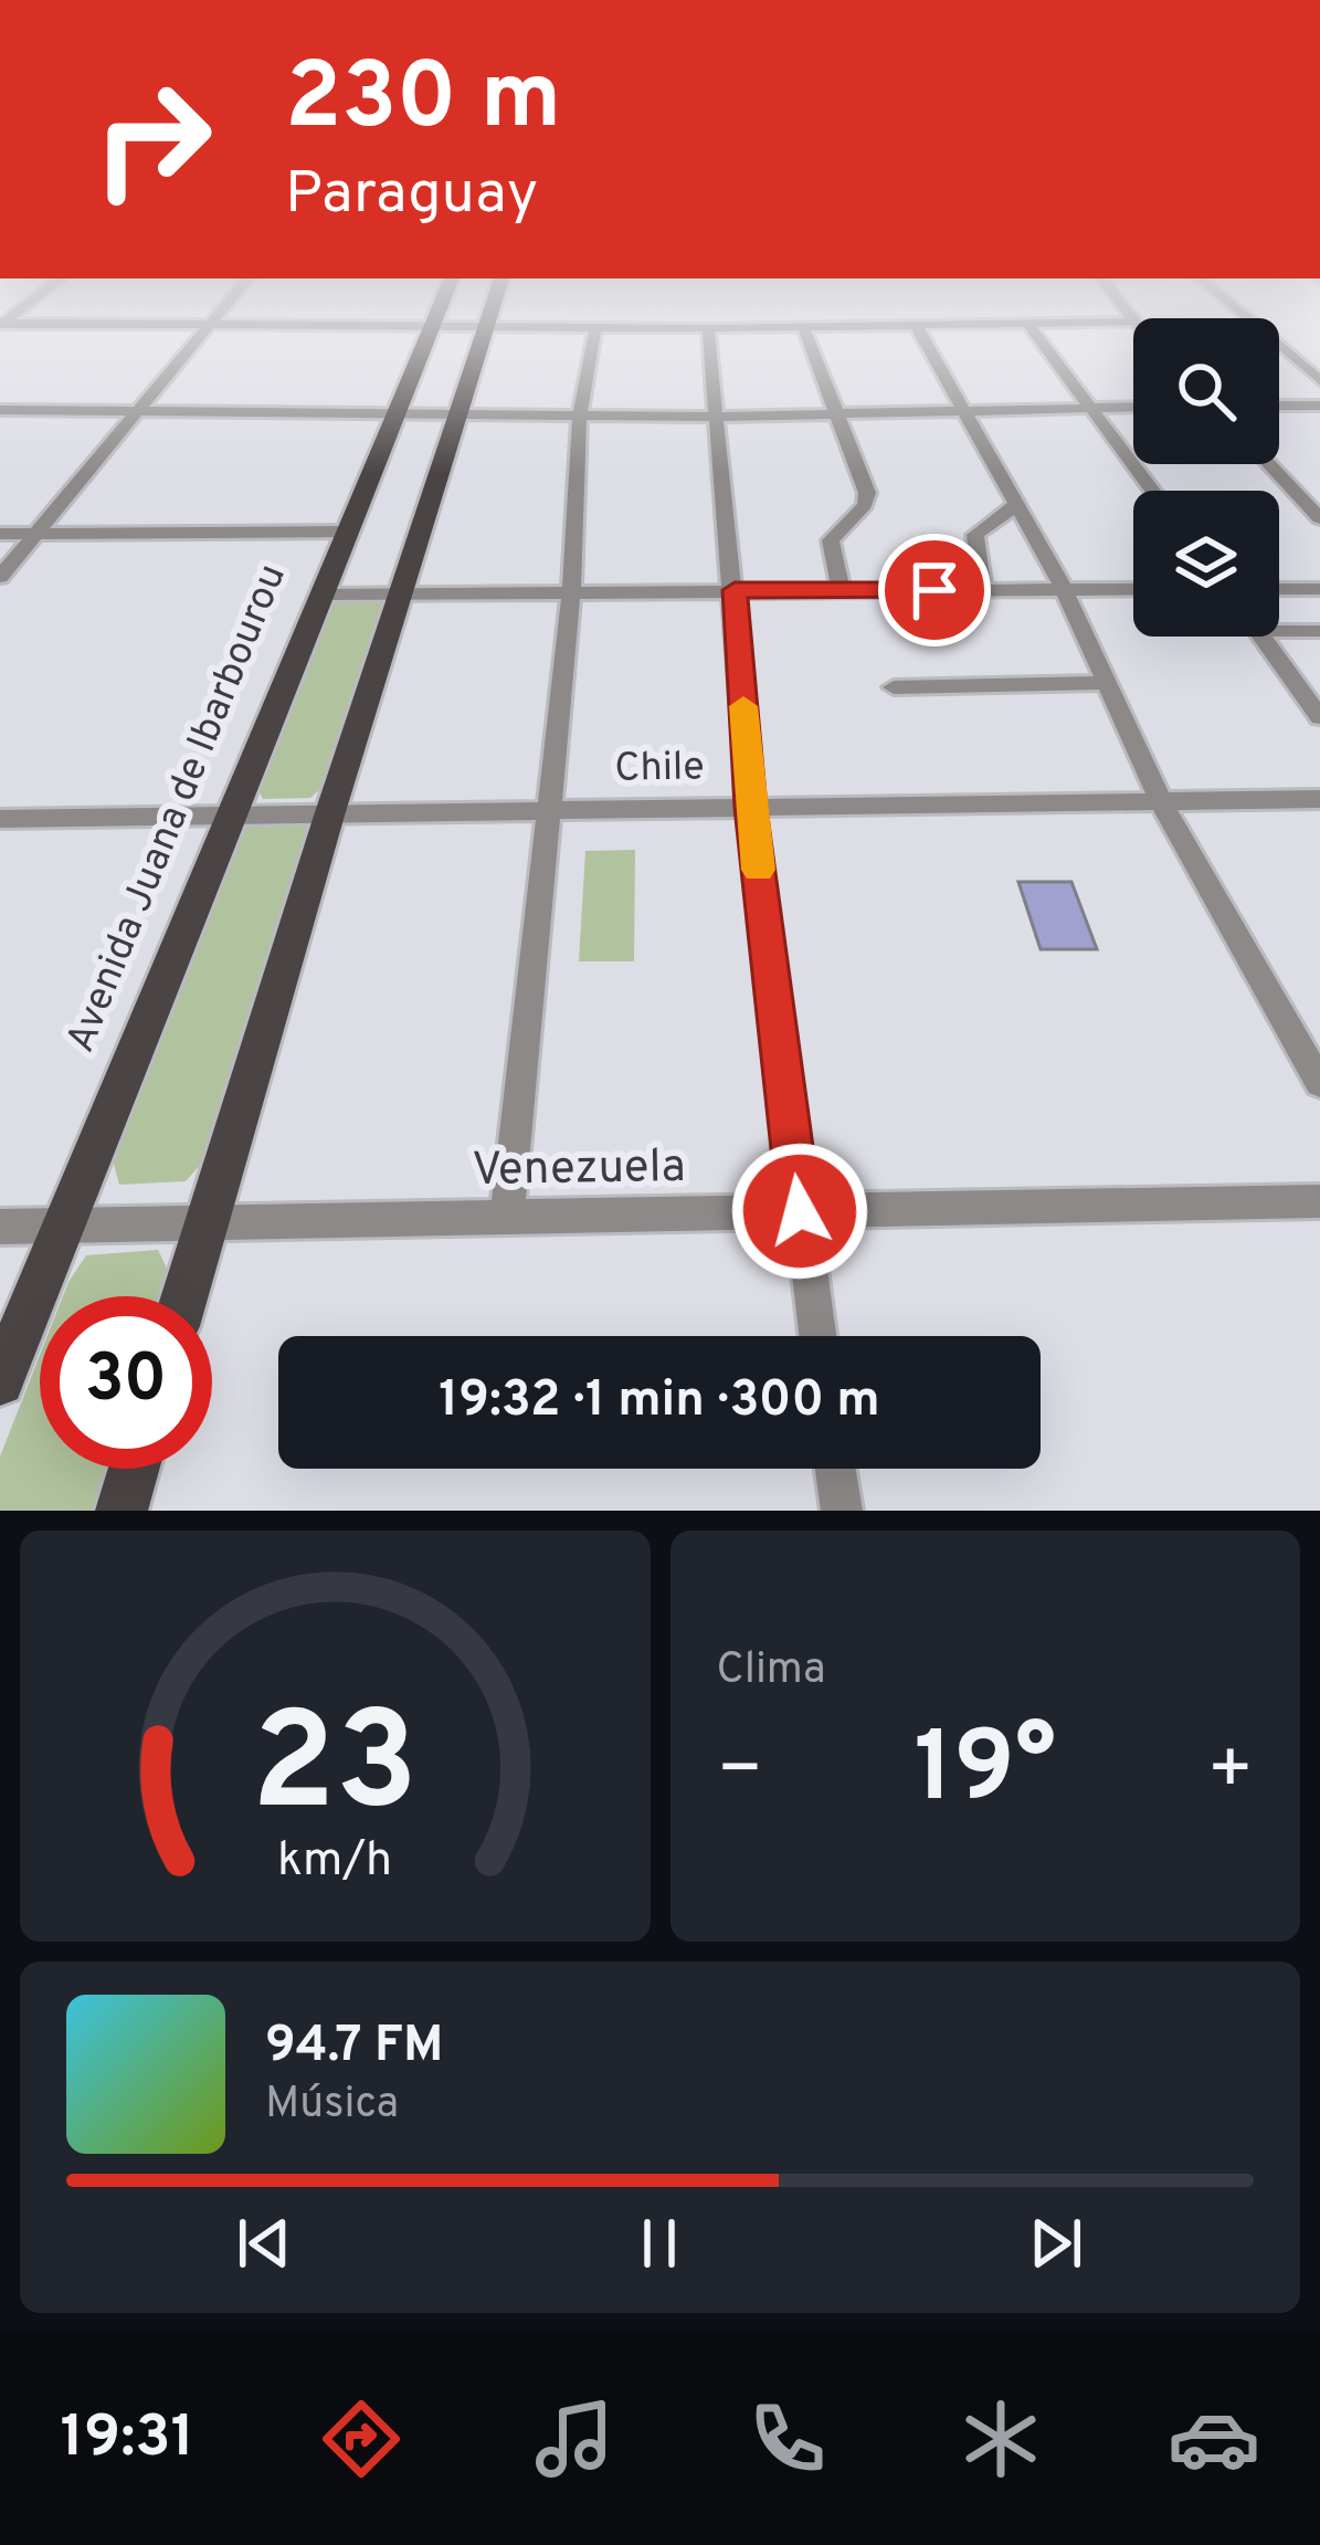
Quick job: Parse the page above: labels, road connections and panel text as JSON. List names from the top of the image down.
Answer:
{
  "streets": {
    "main road": ["Avenida Juana de Ibarbourou"],
    "street": ["Chile", "Venezuela"]
  },
  "crossings": [
    ["Chile", "Avenida Juana de Ibarbourou"],
    ["Avenida Juana de Ibarbourou", "Venezuela"]
  ],
  "page": {
    "turn": ["230 m", "Paraguay"],
    "limit": "30",
    "trip": "19:32 · 1 min · 300 m",
    "tile": "Clima",
    "heat": ["−", "19°", "+"],
    "song": ["94.7 FM", "Música"],
    "tabs": "19:31",
    "gauge": ["23", "km/h"]
  }
}
